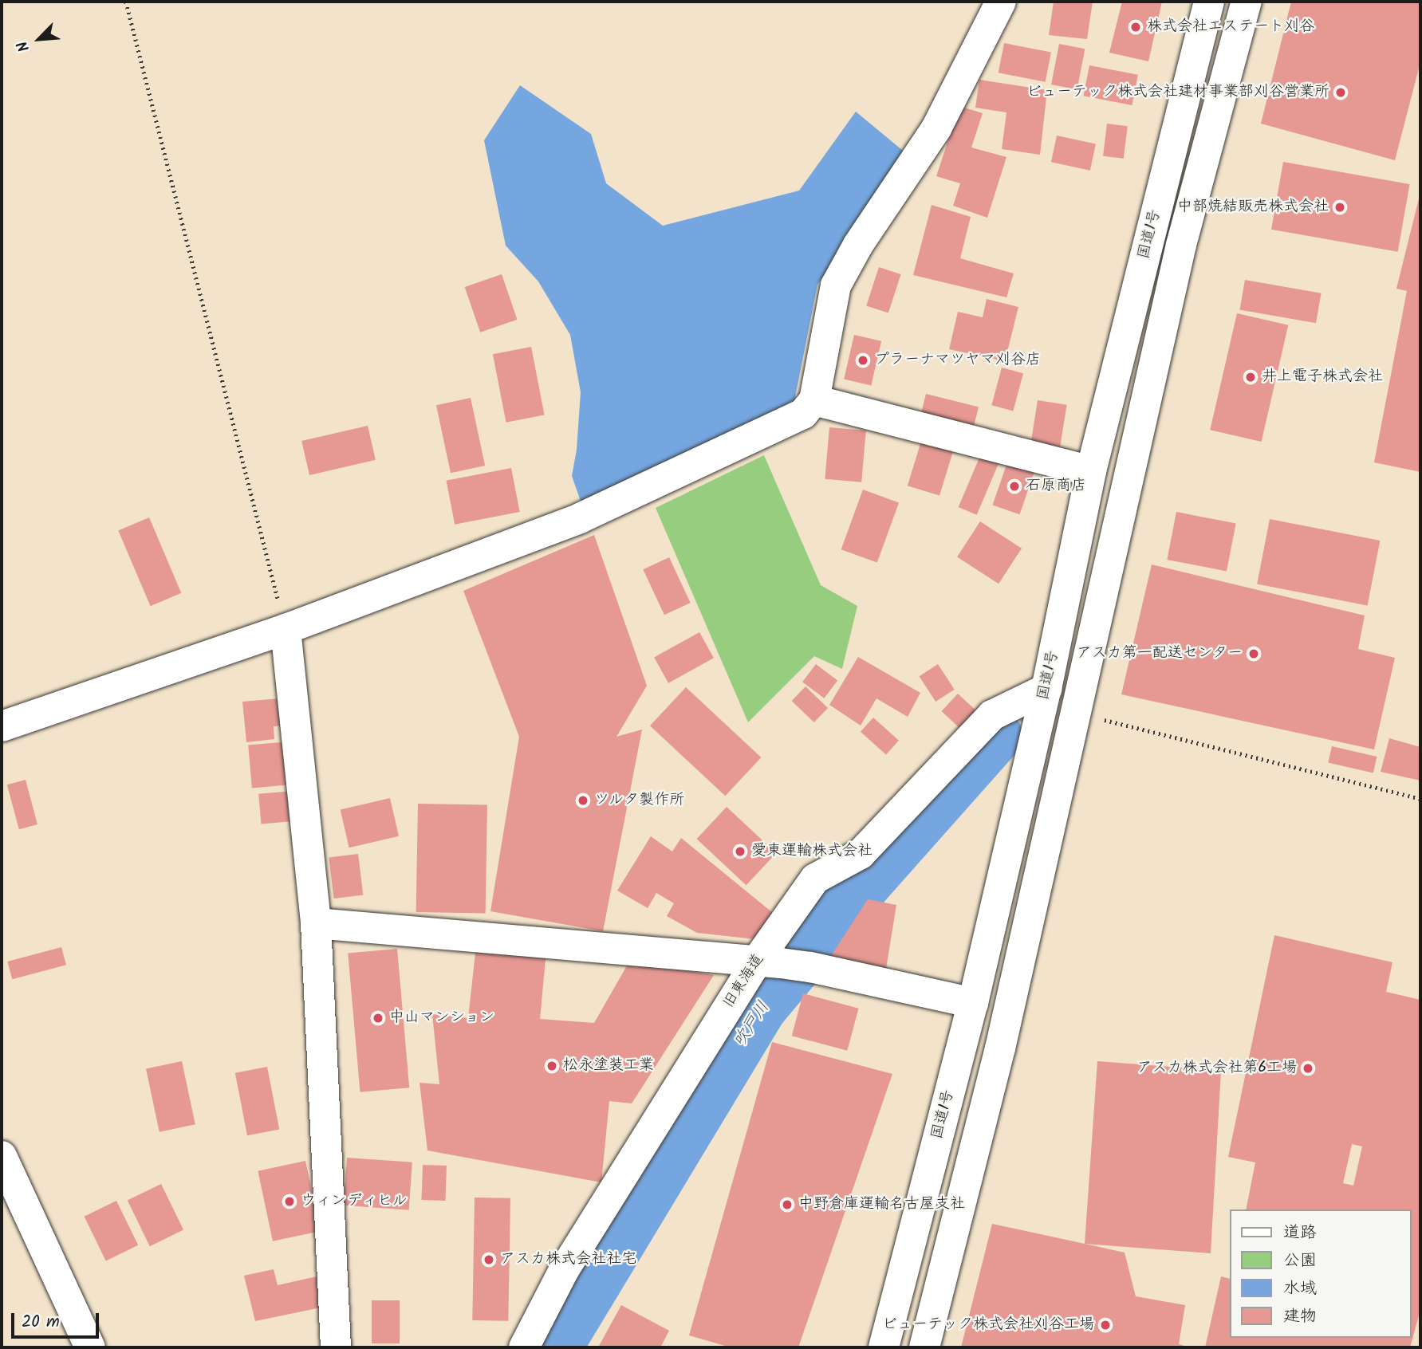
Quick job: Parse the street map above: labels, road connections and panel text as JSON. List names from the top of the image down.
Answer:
{
  "streets": {
    "main road": ["国道1号", "旧東海道"]
  },
  "crossings": [
    ["国道1号", "旧東海道"]
  ],
  "water": ["吹戸川"],
  "places": [
    "株式会社エステート刈谷",
    "ビューテック株式会社建材事業部刈谷営業所",
    "中部焼結販売株式会社",
    "プラーナマツヤマ刈谷店",
    "井上電子株式会社",
    "石原商店",
    "アスカ第一配送センター",
    "ツルタ製作所",
    "愛東運輸株式会社",
    "中山マンション",
    "松永塗装工業",
    "アスカ株式会社第6工場",
    "ウィンディヒル",
    "中野倉庫運輸名古屋支社",
    "アスカ株式会社社宅",
    "ビューテック株式会社刈谷工場"
  ],
  "legend": [
    "道路",
    "公園",
    "水域",
    "建物"
  ],
  "scale_bar": "20 m",
  "north": "bottom left"
}
